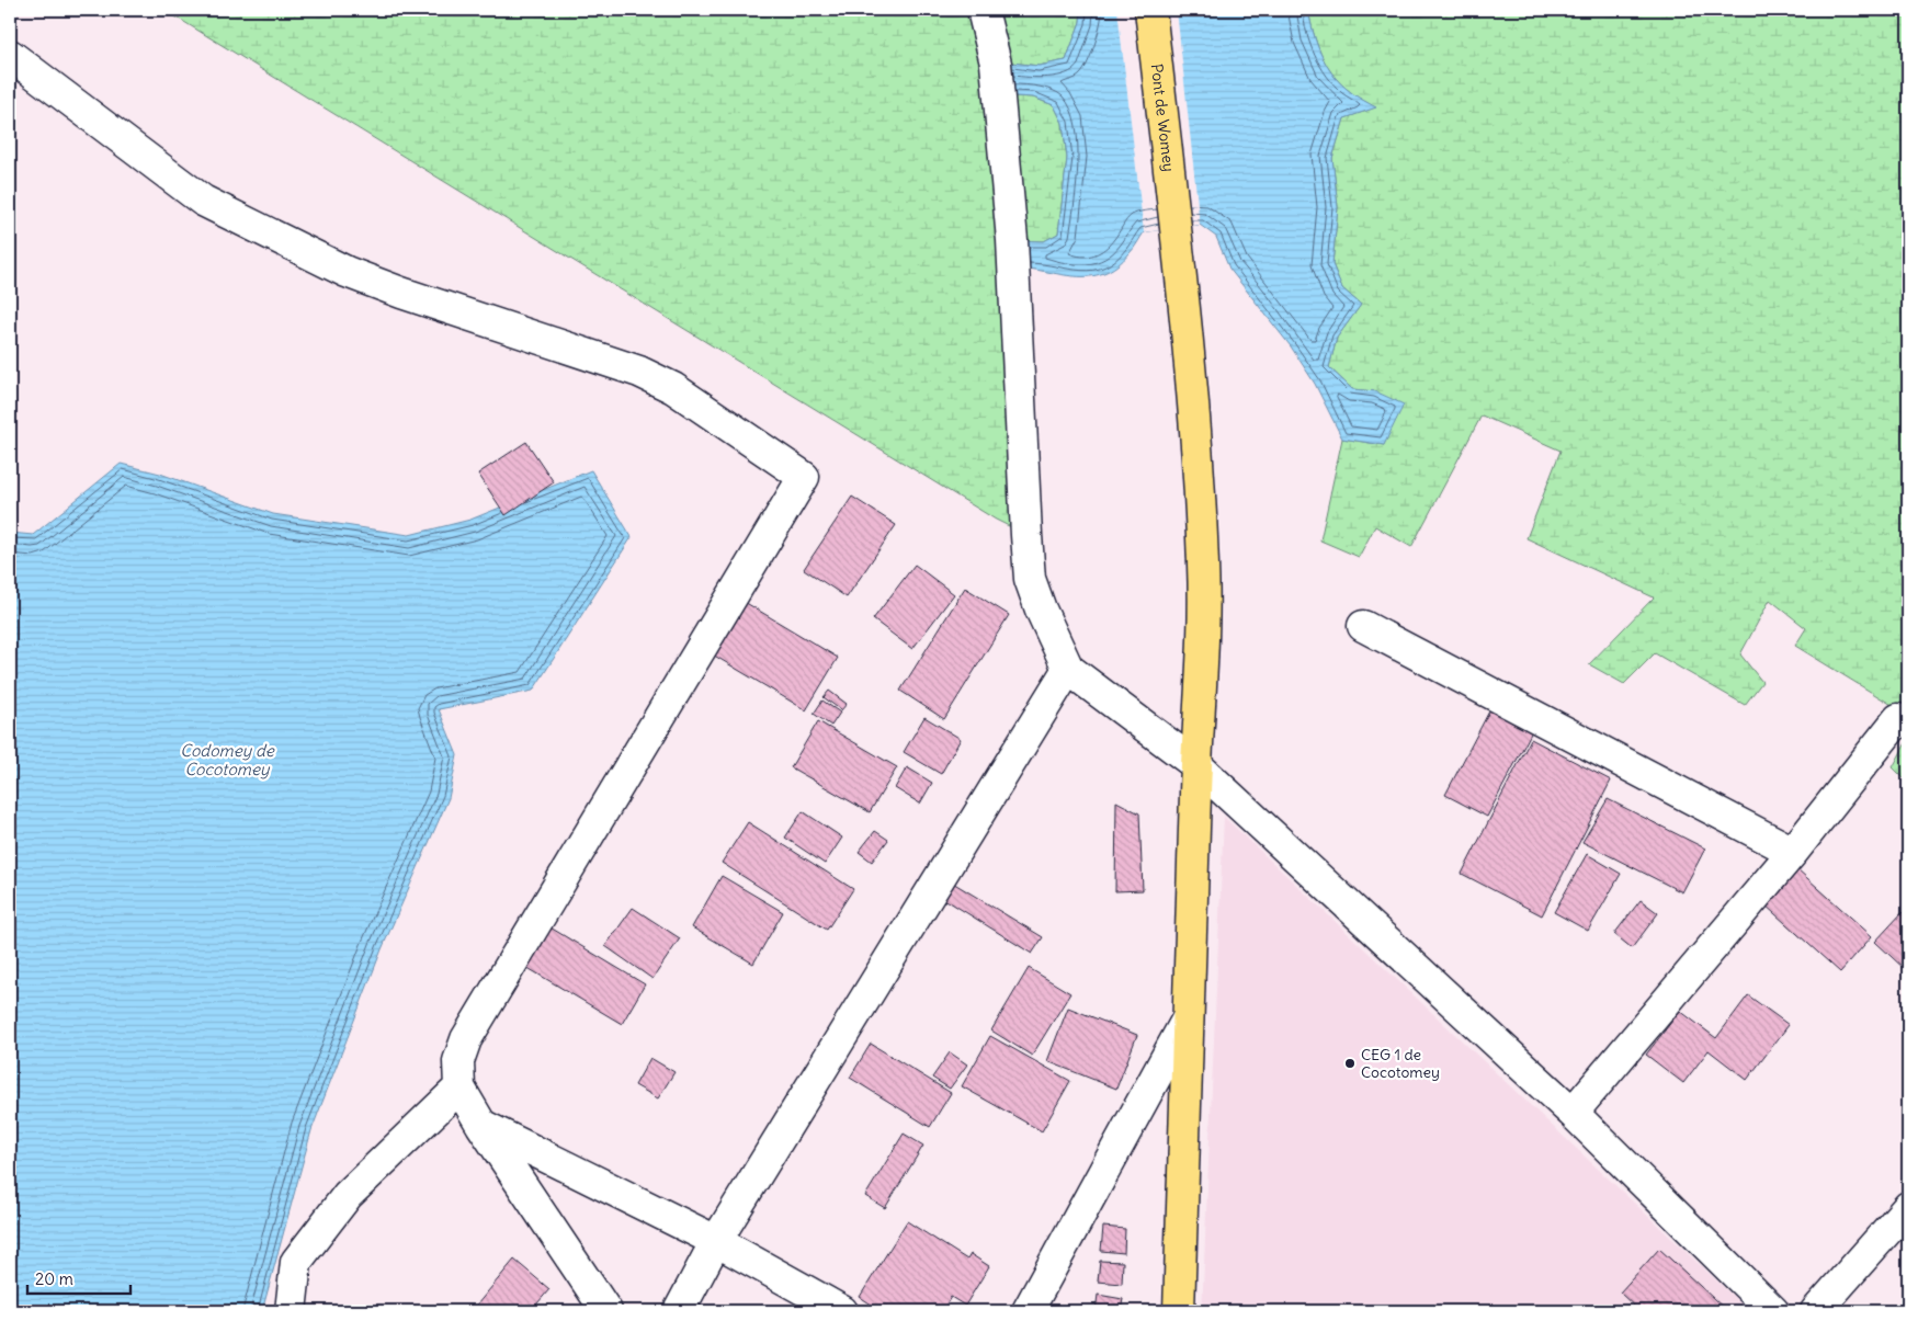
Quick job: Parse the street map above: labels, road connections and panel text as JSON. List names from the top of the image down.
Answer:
{
  "streets": {
    "main road": ["Pont de Womey"]
  },
  "water": ["Codomey de Cocotomey"],
  "places": ["CEG 1 de Cocotomey"],
  "scale_bar": "20 m"
}
